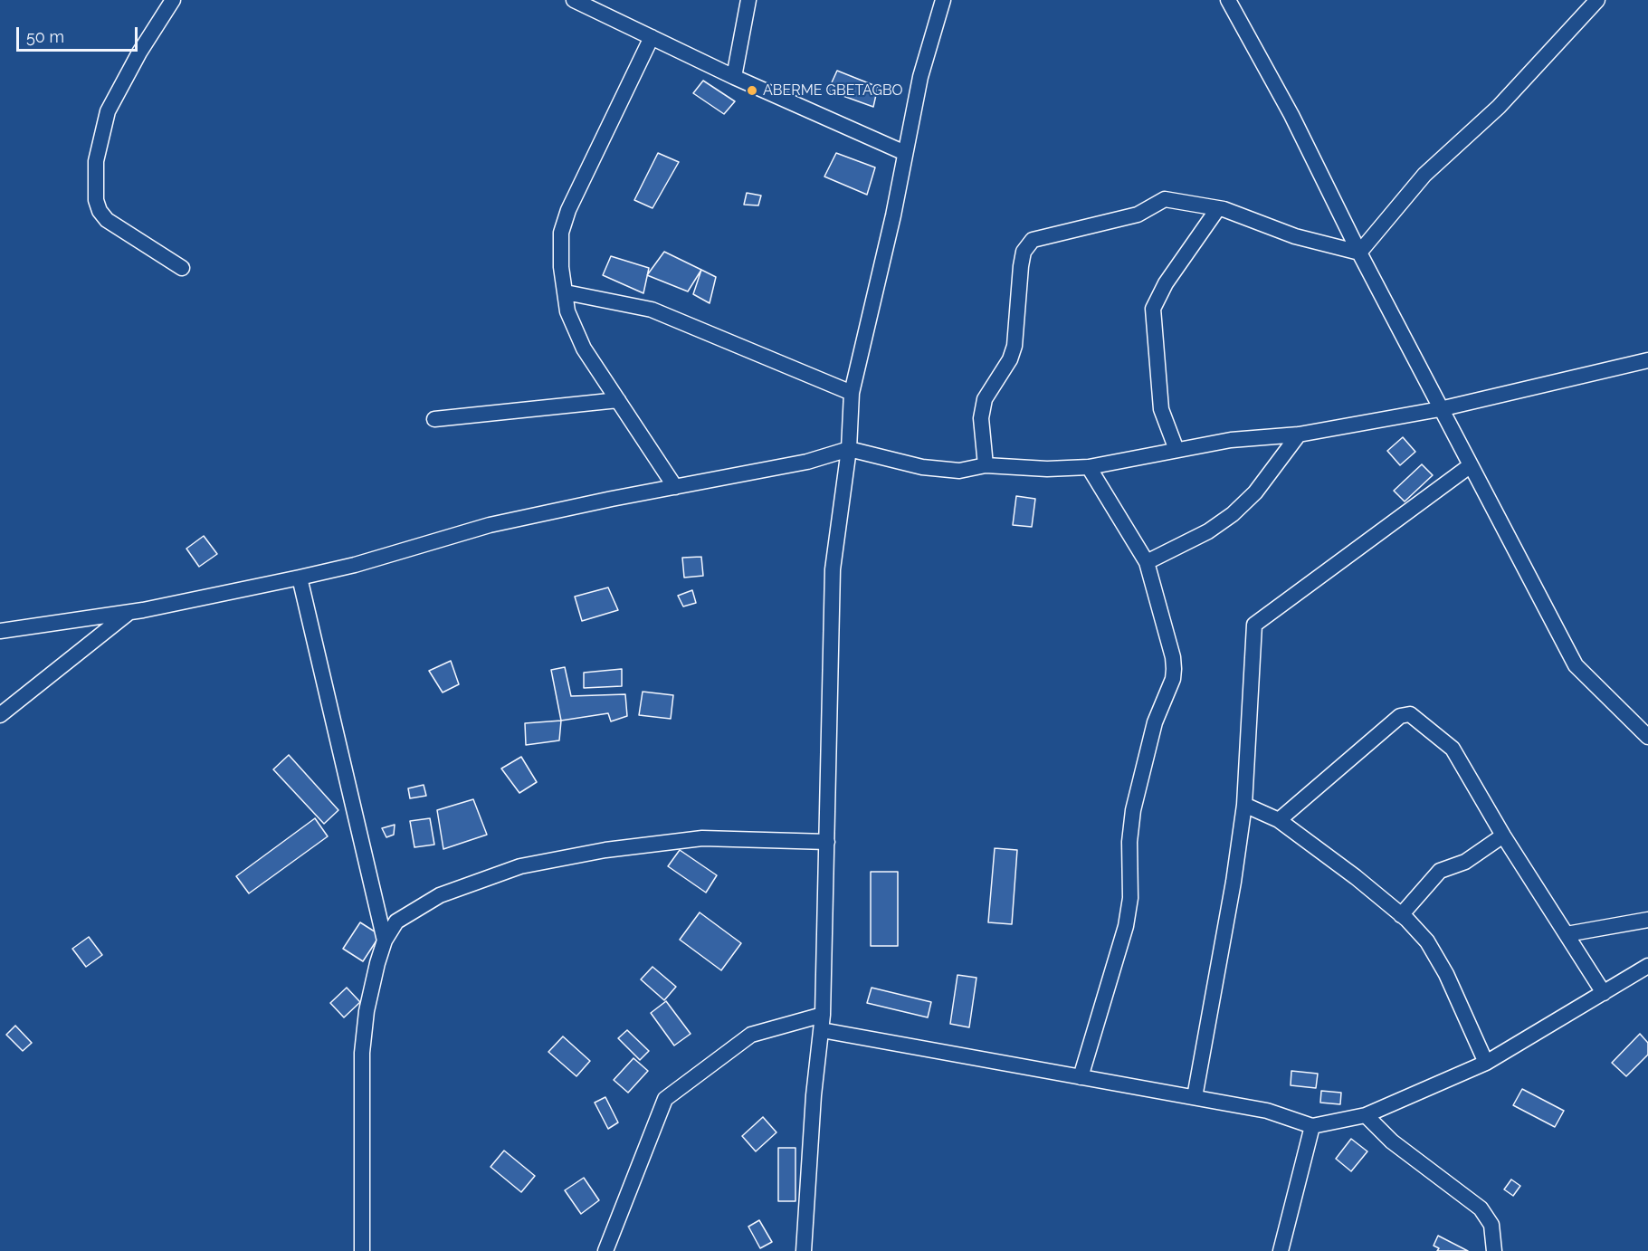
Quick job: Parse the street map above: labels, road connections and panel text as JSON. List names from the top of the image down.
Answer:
{
  "places": ["ABERME GBETAGBO"],
  "scale_bar": "50 m"
}
